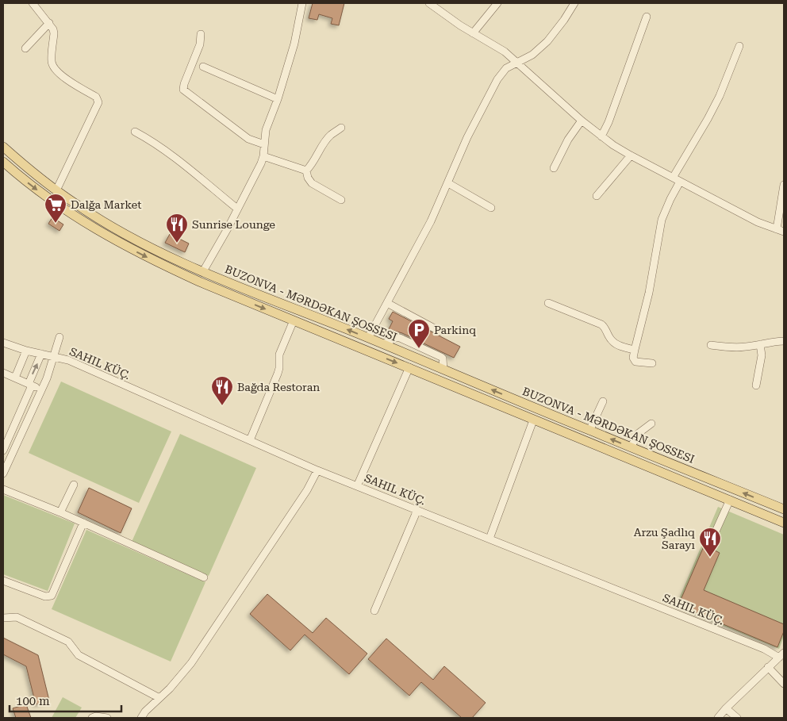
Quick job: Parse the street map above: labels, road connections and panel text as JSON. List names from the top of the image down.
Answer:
{
  "streets": {
    "main road": ["BUZONVA - MƏRDƏKAN ŞOSSESI"],
    "street": ["SAHIL KÜÇ."]
  },
  "places": {
    "supermarket": ["Dalğa Market"],
    "restaurant": ["Sunrise Lounge", "Bağda Restoran", "Arzu Şadlıq Sarayı"],
    "parking": ["Parkinq"]
  },
  "scale_bar": "100 m"
}
